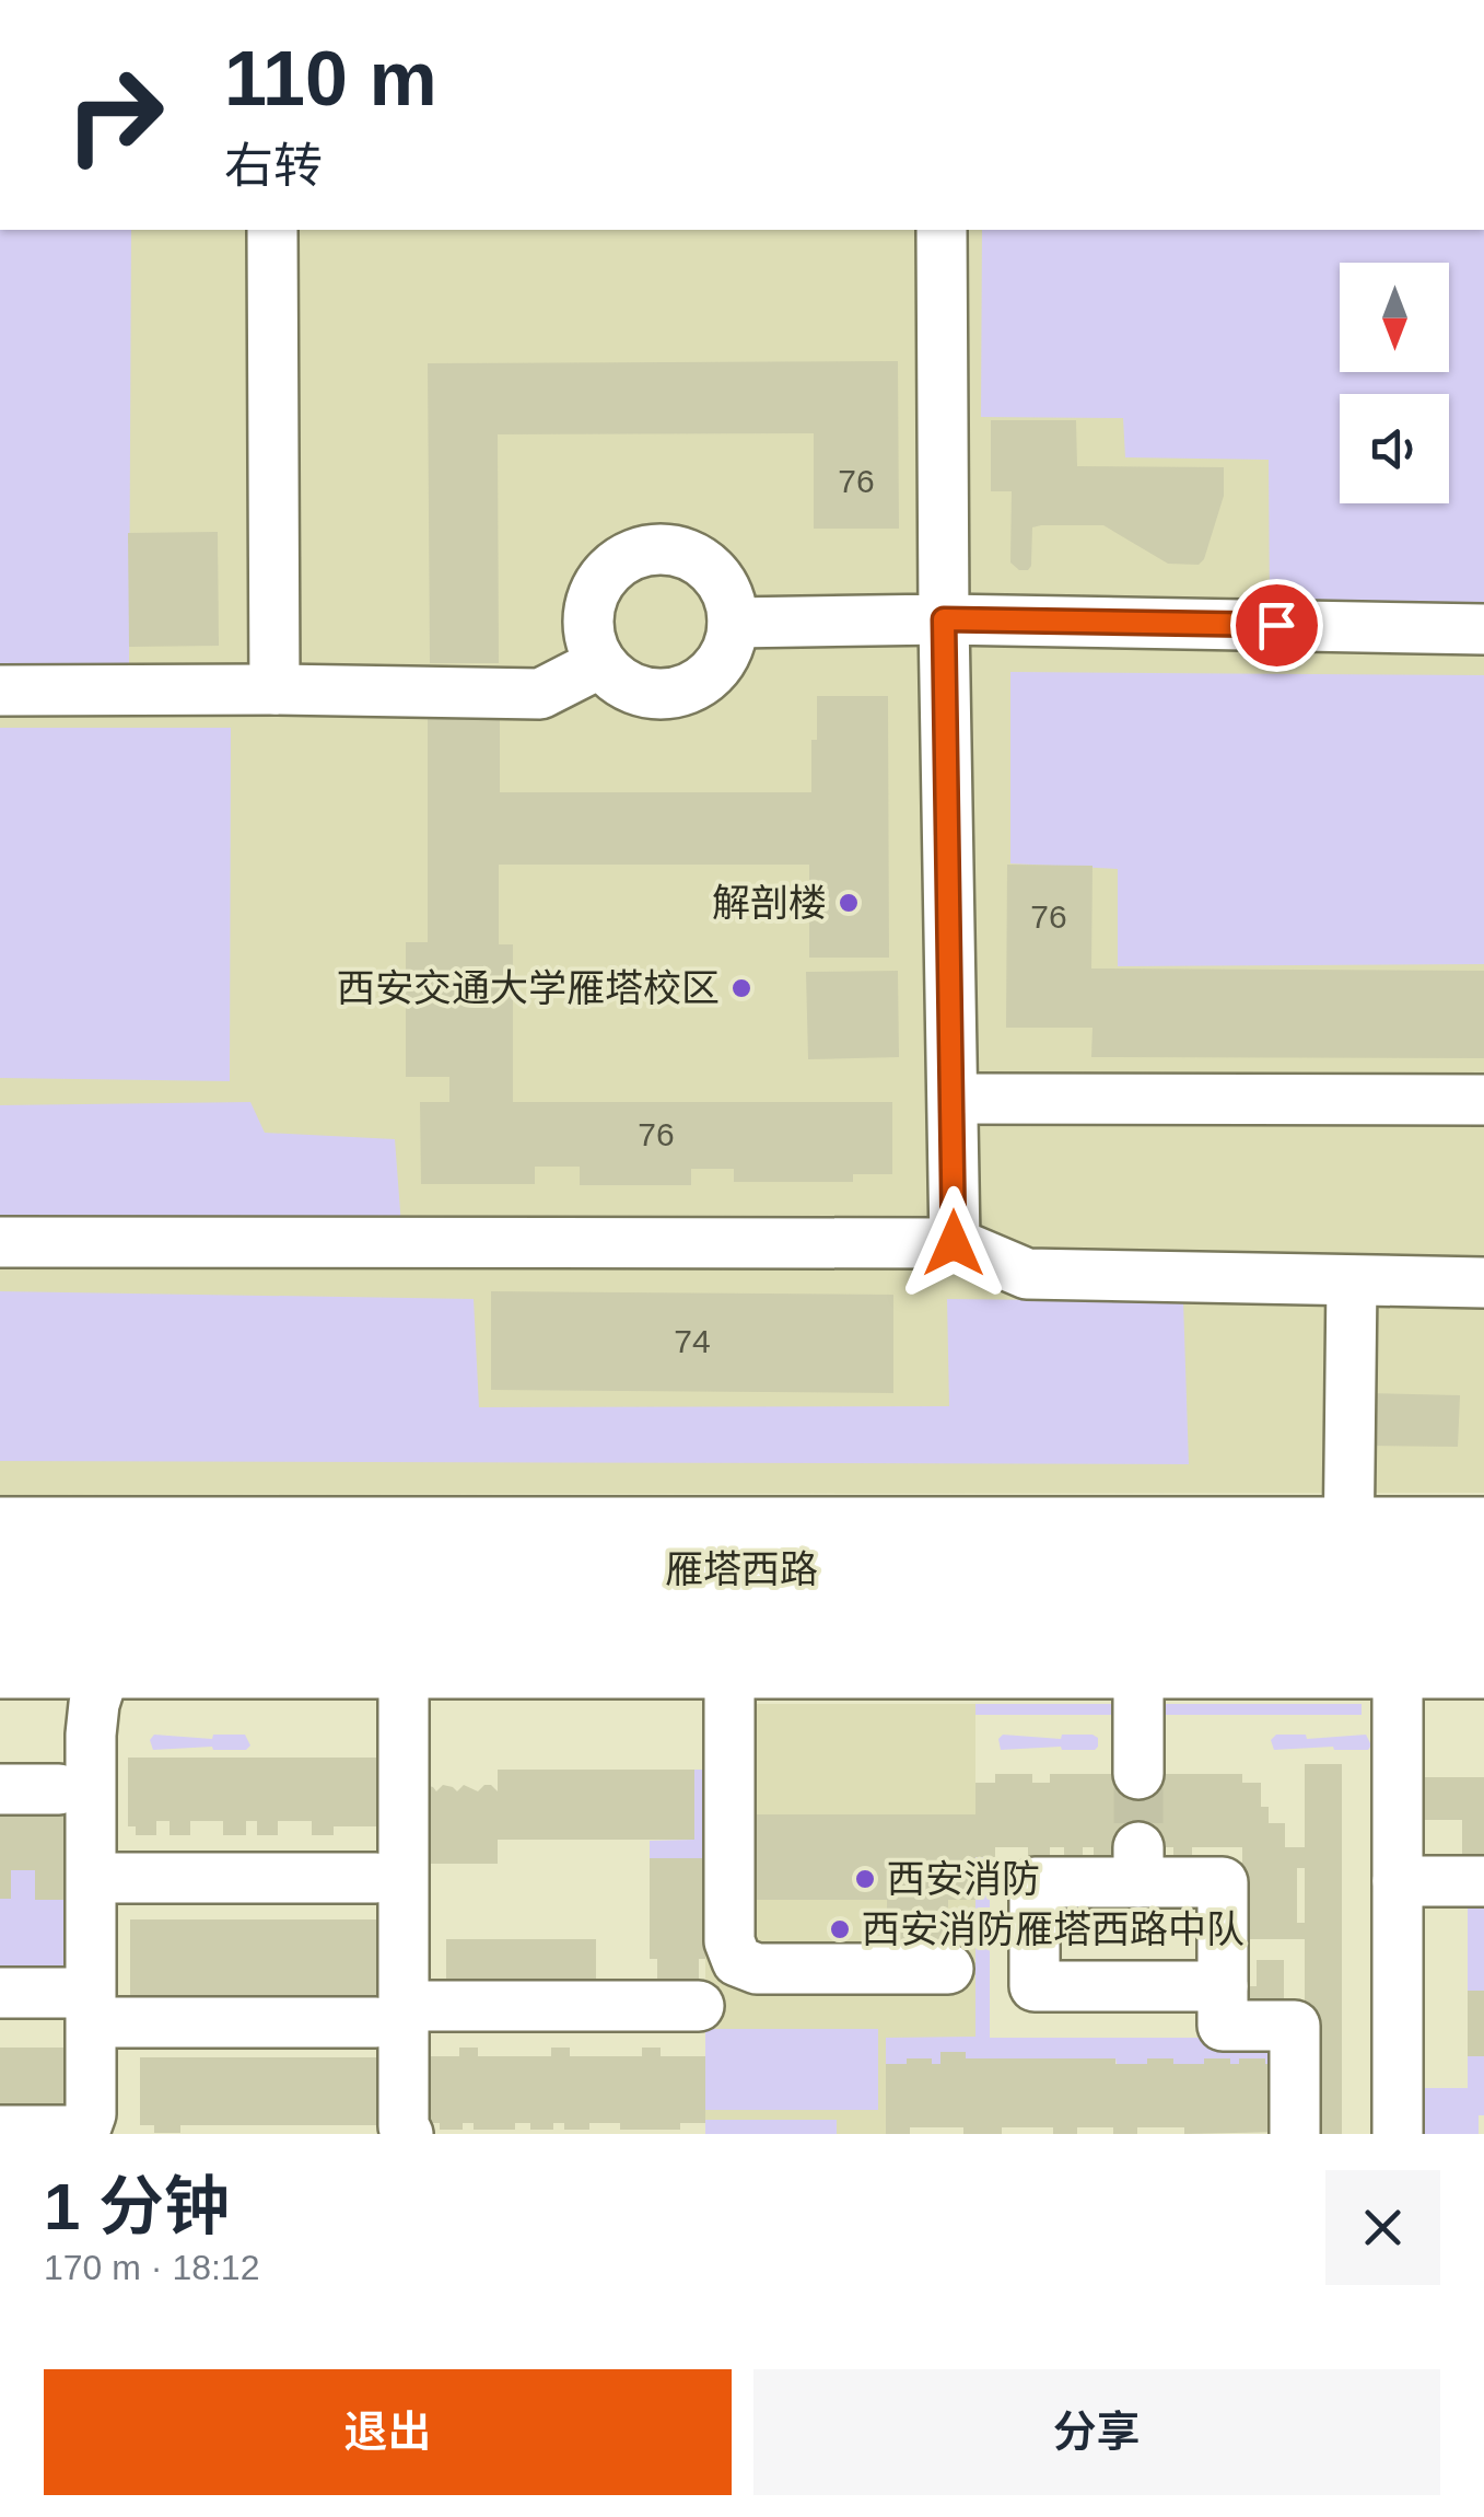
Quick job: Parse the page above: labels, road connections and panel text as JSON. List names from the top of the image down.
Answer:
{
  "streets": {
    "main road": ["雁塔西路"]
  },
  "places": [
    "解剖楼",
    "西安交通大学雁塔校区",
    "西安消防",
    "西安消防雁塔西路中队"
  ],
  "house_numbers": [
    "76",
    "76",
    "76",
    "74"
  ],
  "north": "bottom",
  "page": {
    "turn": ["110 m", "右转"],
    "heading": ["1 分钟", "170 m · 18:12"],
    "buttons": ["退出", "分享"]
  }
}
